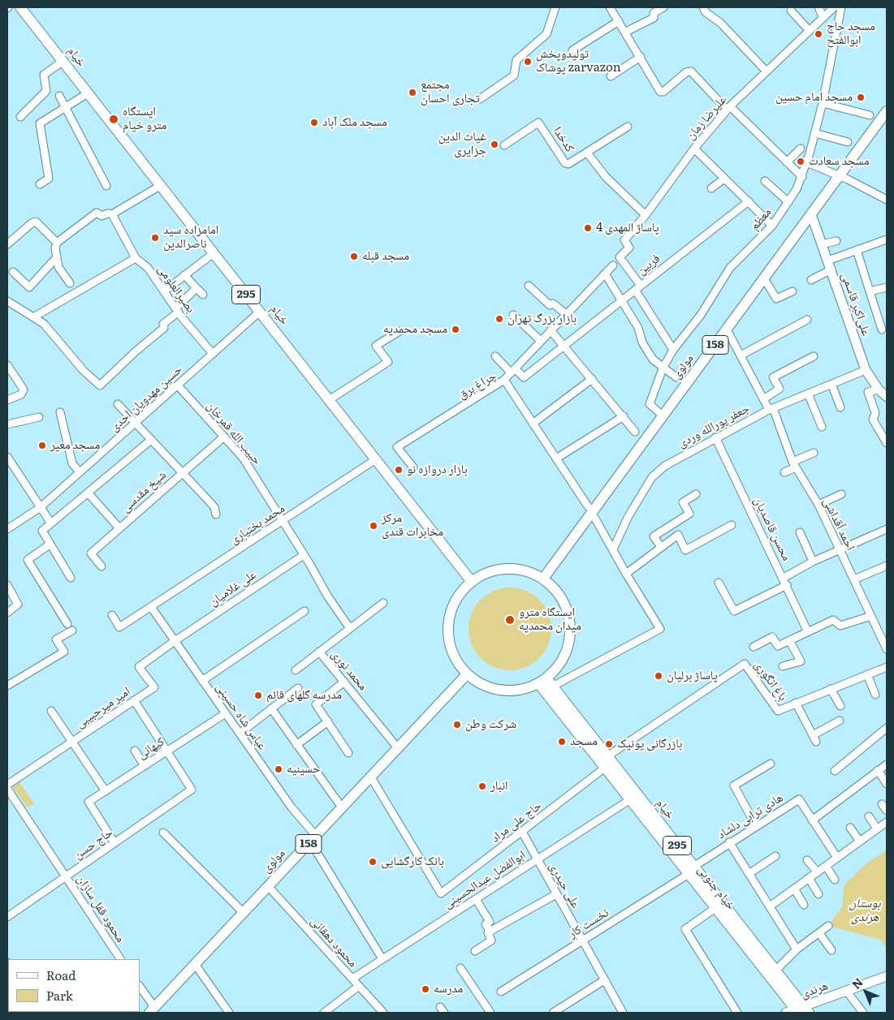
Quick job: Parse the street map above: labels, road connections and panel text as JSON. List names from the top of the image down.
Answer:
{
  "streets": {
    "main road": [
      "خیام",
      "295",
      "158",
      "مولوی",
      "خیام جنوبی"
    ],
    "street": [
      "علیرضا زمان",
      "کدخدا",
      "معظم",
      "فربین",
      "بصیرالعلومی",
      "علی‌اکبر قاسمی",
      "چراغ برق",
      "حسین مهدویان احدی",
      "جعفر پورالله وردی",
      "حبیب الله قمرخان",
      "شیخ مقدسی",
      "محمد بختیاری",
      "احمد آقداشی",
      "محسن قاصدیان",
      "علی غلامیان",
      "محمد نوری",
      "باغ انگوری",
      "امیر میرحبیبی",
      "عباس شاه حسینی",
      "کیهانی",
      "هادی ترابی دلشاد",
      "حاج علی مراد",
      "حاج حسن",
      "ابوالفضل عبدالحسینی",
      "علی حیدری",
      "محمود قفل سازان",
      "نخست کار",
      "محمود دهقانی",
      "هرندی"
    ]
  },
  "crossings": [
    ["خیام", "مولوی"],
    ["خیام", "چراغ برق"],
    ["خیام", "حسین مهدویان احدی"],
    ["خیام", "محمد بختیاری"],
    ["خیام", "باغ انگوری"],
    ["خیام", "هادی ترابی دلشاد"],
    ["خیام", "خیام جنوبی"],
    ["خیام", "نخست کار"],
    ["خیام", "هرندی"],
    ["علیرضا زمان", "فربین"],
    ["معظم", "مولوی"],
    ["بصیرالعلومی", "حسین مهدویان احدی"],
    ["علی‌اکبر قاسمی", "مولوی"],
    ["علی‌اکبر قاسمی", "جعفر پورالله وردی"],
    ["مولوی", "چراغ برق"],
    ["مولوی", "احمد آقداشی"],
    ["مولوی", "محمد نوری"],
    ["مولوی", "عباس شاه حسینی"],
    ["مولوی", "حاج علی مراد"],
    ["مولوی", "خیام جنوبی"],
    ["مولوی", "محمود دهقانی"],
    ["چراغ برق", "جعفر پورالله وردی"],
    ["چراغ برق", "خیام جنوبی"],
    ["حسین مهدویان احدی", "حبیب الله قمرخان"],
    ["جعفر پورالله وردی", "احمد آقداشی"],
    ["جعفر پورالله وردی", "محسن قاصدیان"],
    ["حبیب الله قمرخان", "شیخ مقدسی"],
    ["حبیب الله قمرخان", "محمد بختیاری"],
    ["حبیب الله قمرخان", "علی غلامیان"],
    ["حبیب الله قمرخان", "محمد نوری"],
    ["محمد بختیاری", "عباس شاه حسینی"],
    ["علی غلامیان", "امیر میرحبیبی"],
    ["علی غلامیان", "عباس شاه حسینی"],
    ["امیر میرحبیبی", "عباس شاه حسینی"],
    ["عباس شاه حسینی", "کیهانی"],
    ["عباس شاه حسینی", "ابوالفضل عبدالحسینی"],
    ["کیهانی", "حاج حسن"],
    ["هادی ترابی دلشاد", "خیام جنوبی"],
    ["هادی ترابی دلشاد", "نخست کار"],
    ["حاج علی مراد", "علی حیدری"],
    ["حاج علی مراد", "خیام جنوبی"],
    ["حاج حسن", "محمود قفل سازان"],
    ["ابوالفضل عبدالحسینی", "علی حیدری"],
    ["ابوالفضل عبدالحسینی", "خیام جنوبی"],
    ["ابوالفضل عبدالحسینی", "محمود دهقانی"],
    ["علی حیدری", "نخست کار"],
    ["خیام جنوبی", "نخست کار"],
    ["خیام جنوبی", "هرندی"]
  ],
  "parks": ["بوستان هرندی"],
  "places": [
    "مسجد حاج ابوالفتح",
    "تولیدوپخش پوشاک zarvazon",
    "مجتمع تجاری احسان",
    "مسجد امام حسین",
    "ایستگاه مترو خیام",
    "مسجد ملک آباد",
    "غیاث الدین جزایری",
    "مسجد سعادت",
    "پاساژ المهدی 4",
    "امامزاده سید ناصرالدین",
    "مسجد قبله",
    "بازار بزرگ تهران",
    "مسجد محمدیه",
    "مسجد معیر",
    "بازار دروازه نو",
    "مرکز مخابرات قندی",
    "ایستگاه مترو میدان محمدیه",
    "پاساژ برلیان",
    "مدرسه گلهای قائم",
    "شرکت وطن",
    "مسجد",
    "بازرگانی یونیک",
    "حسینیه",
    "انبار",
    "بانک کارگشایی",
    "مدرسه"
  ],
  "legend": ["Road", "Park"],
  "north": "top left"
}
